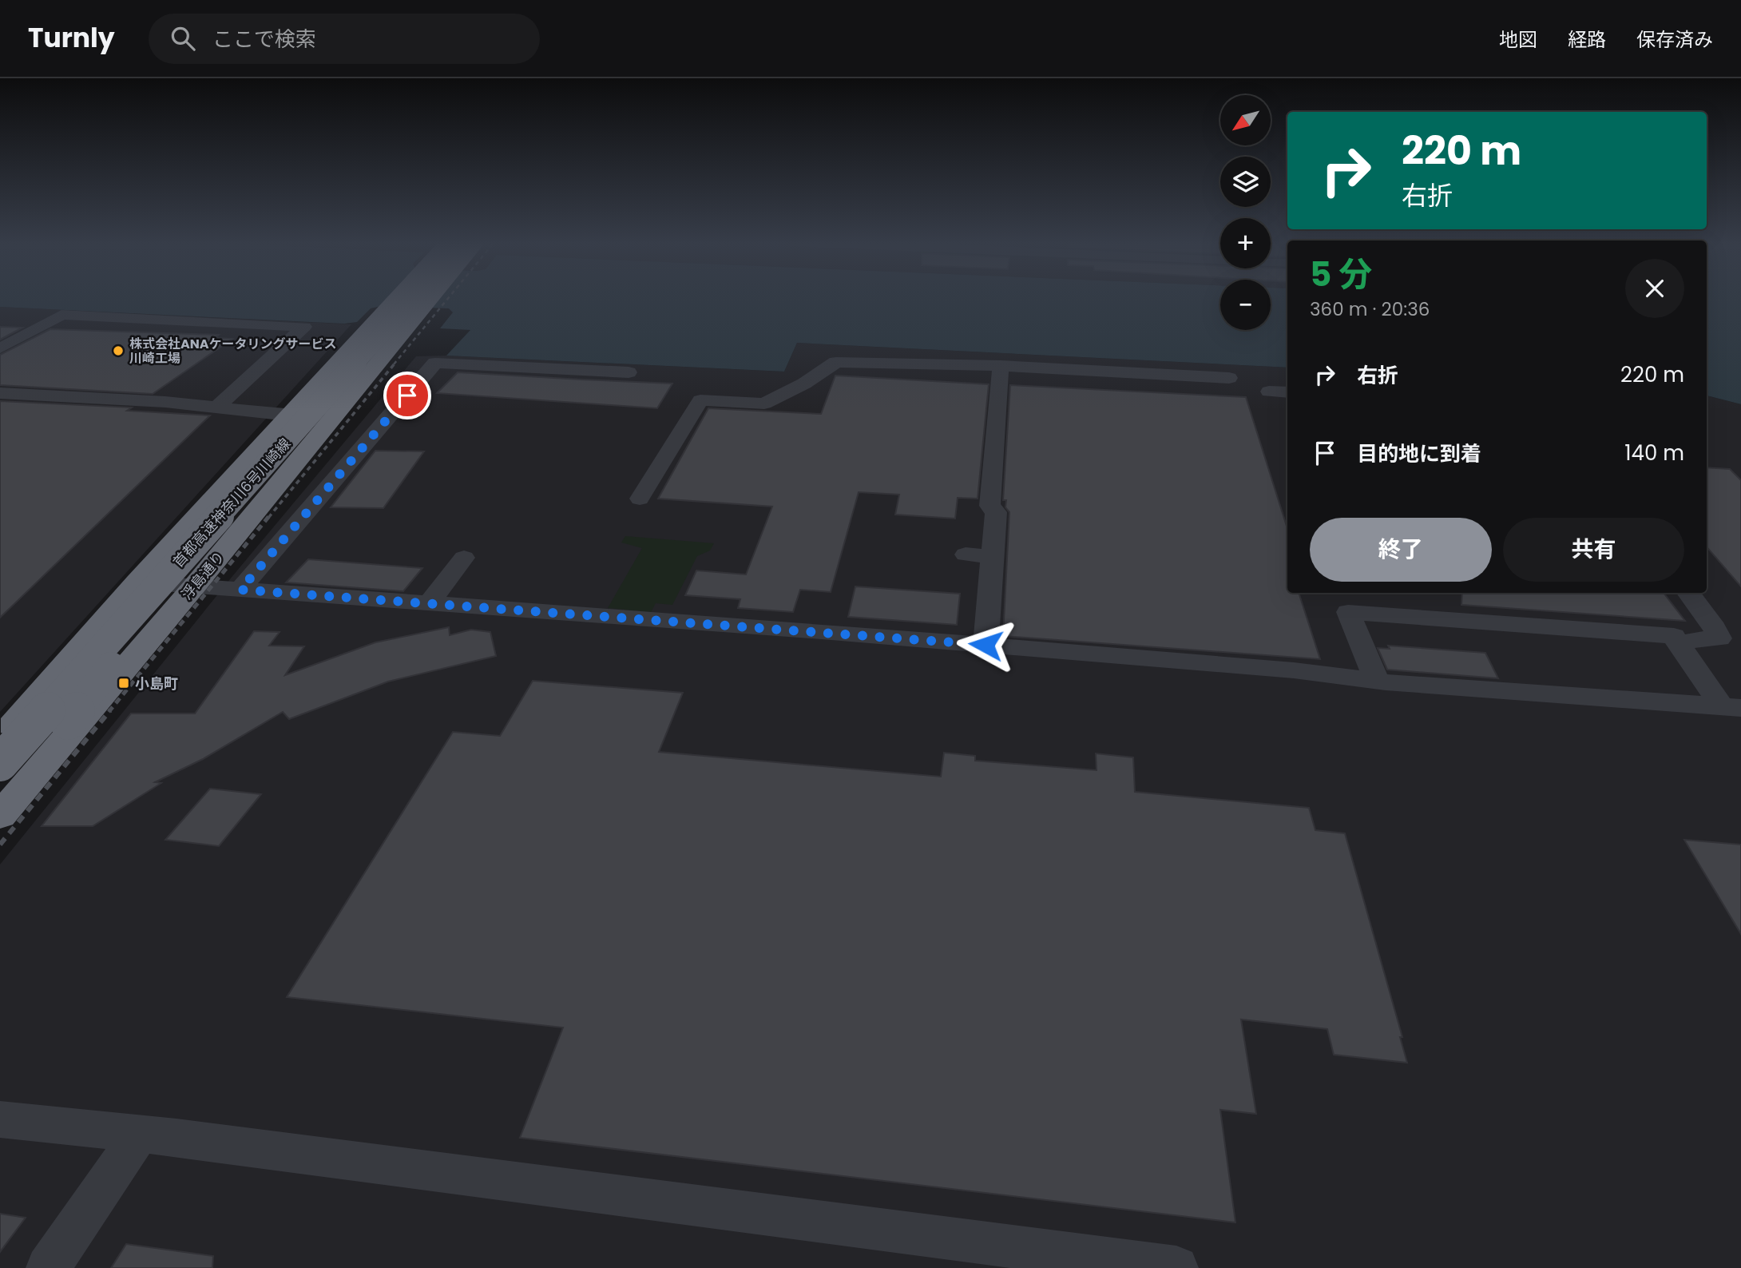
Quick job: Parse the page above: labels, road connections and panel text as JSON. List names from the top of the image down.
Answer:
{
  "streets": {
    "highway": ["首都高速神奈川6号川崎線", "浮島通り"]
  },
  "places": {
    "other": ["株式会社ANAケータリングサービス 川崎工場"],
    "transit": ["小島町"]
  },
  "north": "bottom left",
  "page": {
    "header": "Turnly",
    "search": "ここで検索",
    "nav": ["地図", "経路", "保存済み"],
    "map_buttons": ["+", "−"],
    "turn": ["220 m", "右折"],
    "heading": ["5 分", "360 m · 20:36"],
    "list": [
      {
        "name": "右折",
        "value": "220 m"
      },
      {
        "name": "目的地に到着",
        "value": "140 m"
      }
    ],
    "buttons": ["終了", "共有"]
  }
}
